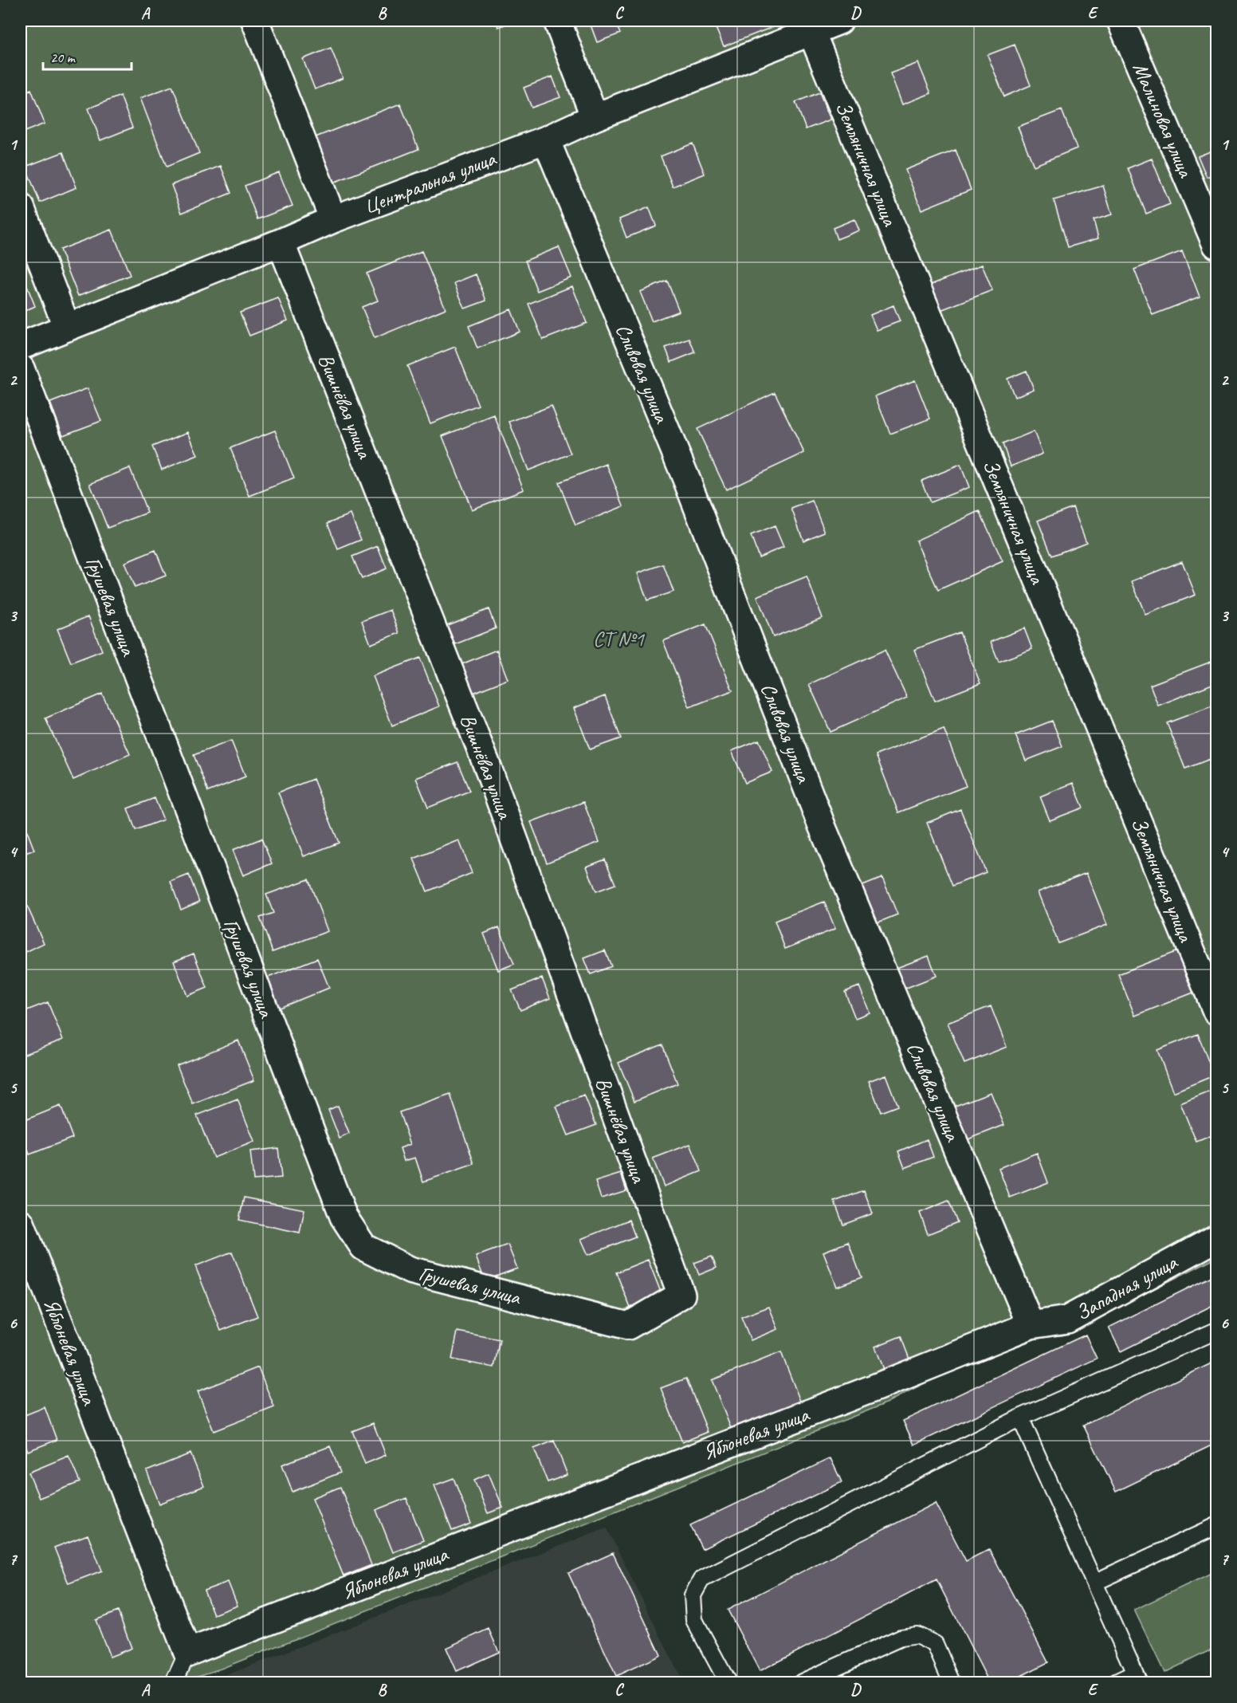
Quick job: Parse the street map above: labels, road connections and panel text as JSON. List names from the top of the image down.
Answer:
{
  "streets": {
    "street": [
      "Малиновая улица",
      "Земляничная улица",
      "Центральная улица",
      "Сливовая улица",
      "Вишнёвая улица",
      "Грушевая улица",
      "Западная улица",
      "Яблоневая улица"
    ]
  },
  "crossings": [
    ["Земляничная улица", "Центральная улица"],
    ["Центральная улица", "Сливовая улица"],
    ["Центральная улица", "Вишнёвая улица"],
    ["Сливовая улица", "Западная улица"],
    ["Сливовая улица", "Яблоневая улица"],
    ["Вишнёвая улица", "Грушевая улица"],
    ["Западная улица", "Яблоневая улица"]
  ],
  "parks": ["СТ №1"],
  "scale_bar": "20 m",
  "grid": {
    "columns": [
      "A",
      "B",
      "C",
      "D",
      "E"
    ],
    "rows": [
      "1",
      "2",
      "3",
      "4",
      "5",
      "6",
      "7"
    ]
  }
}
